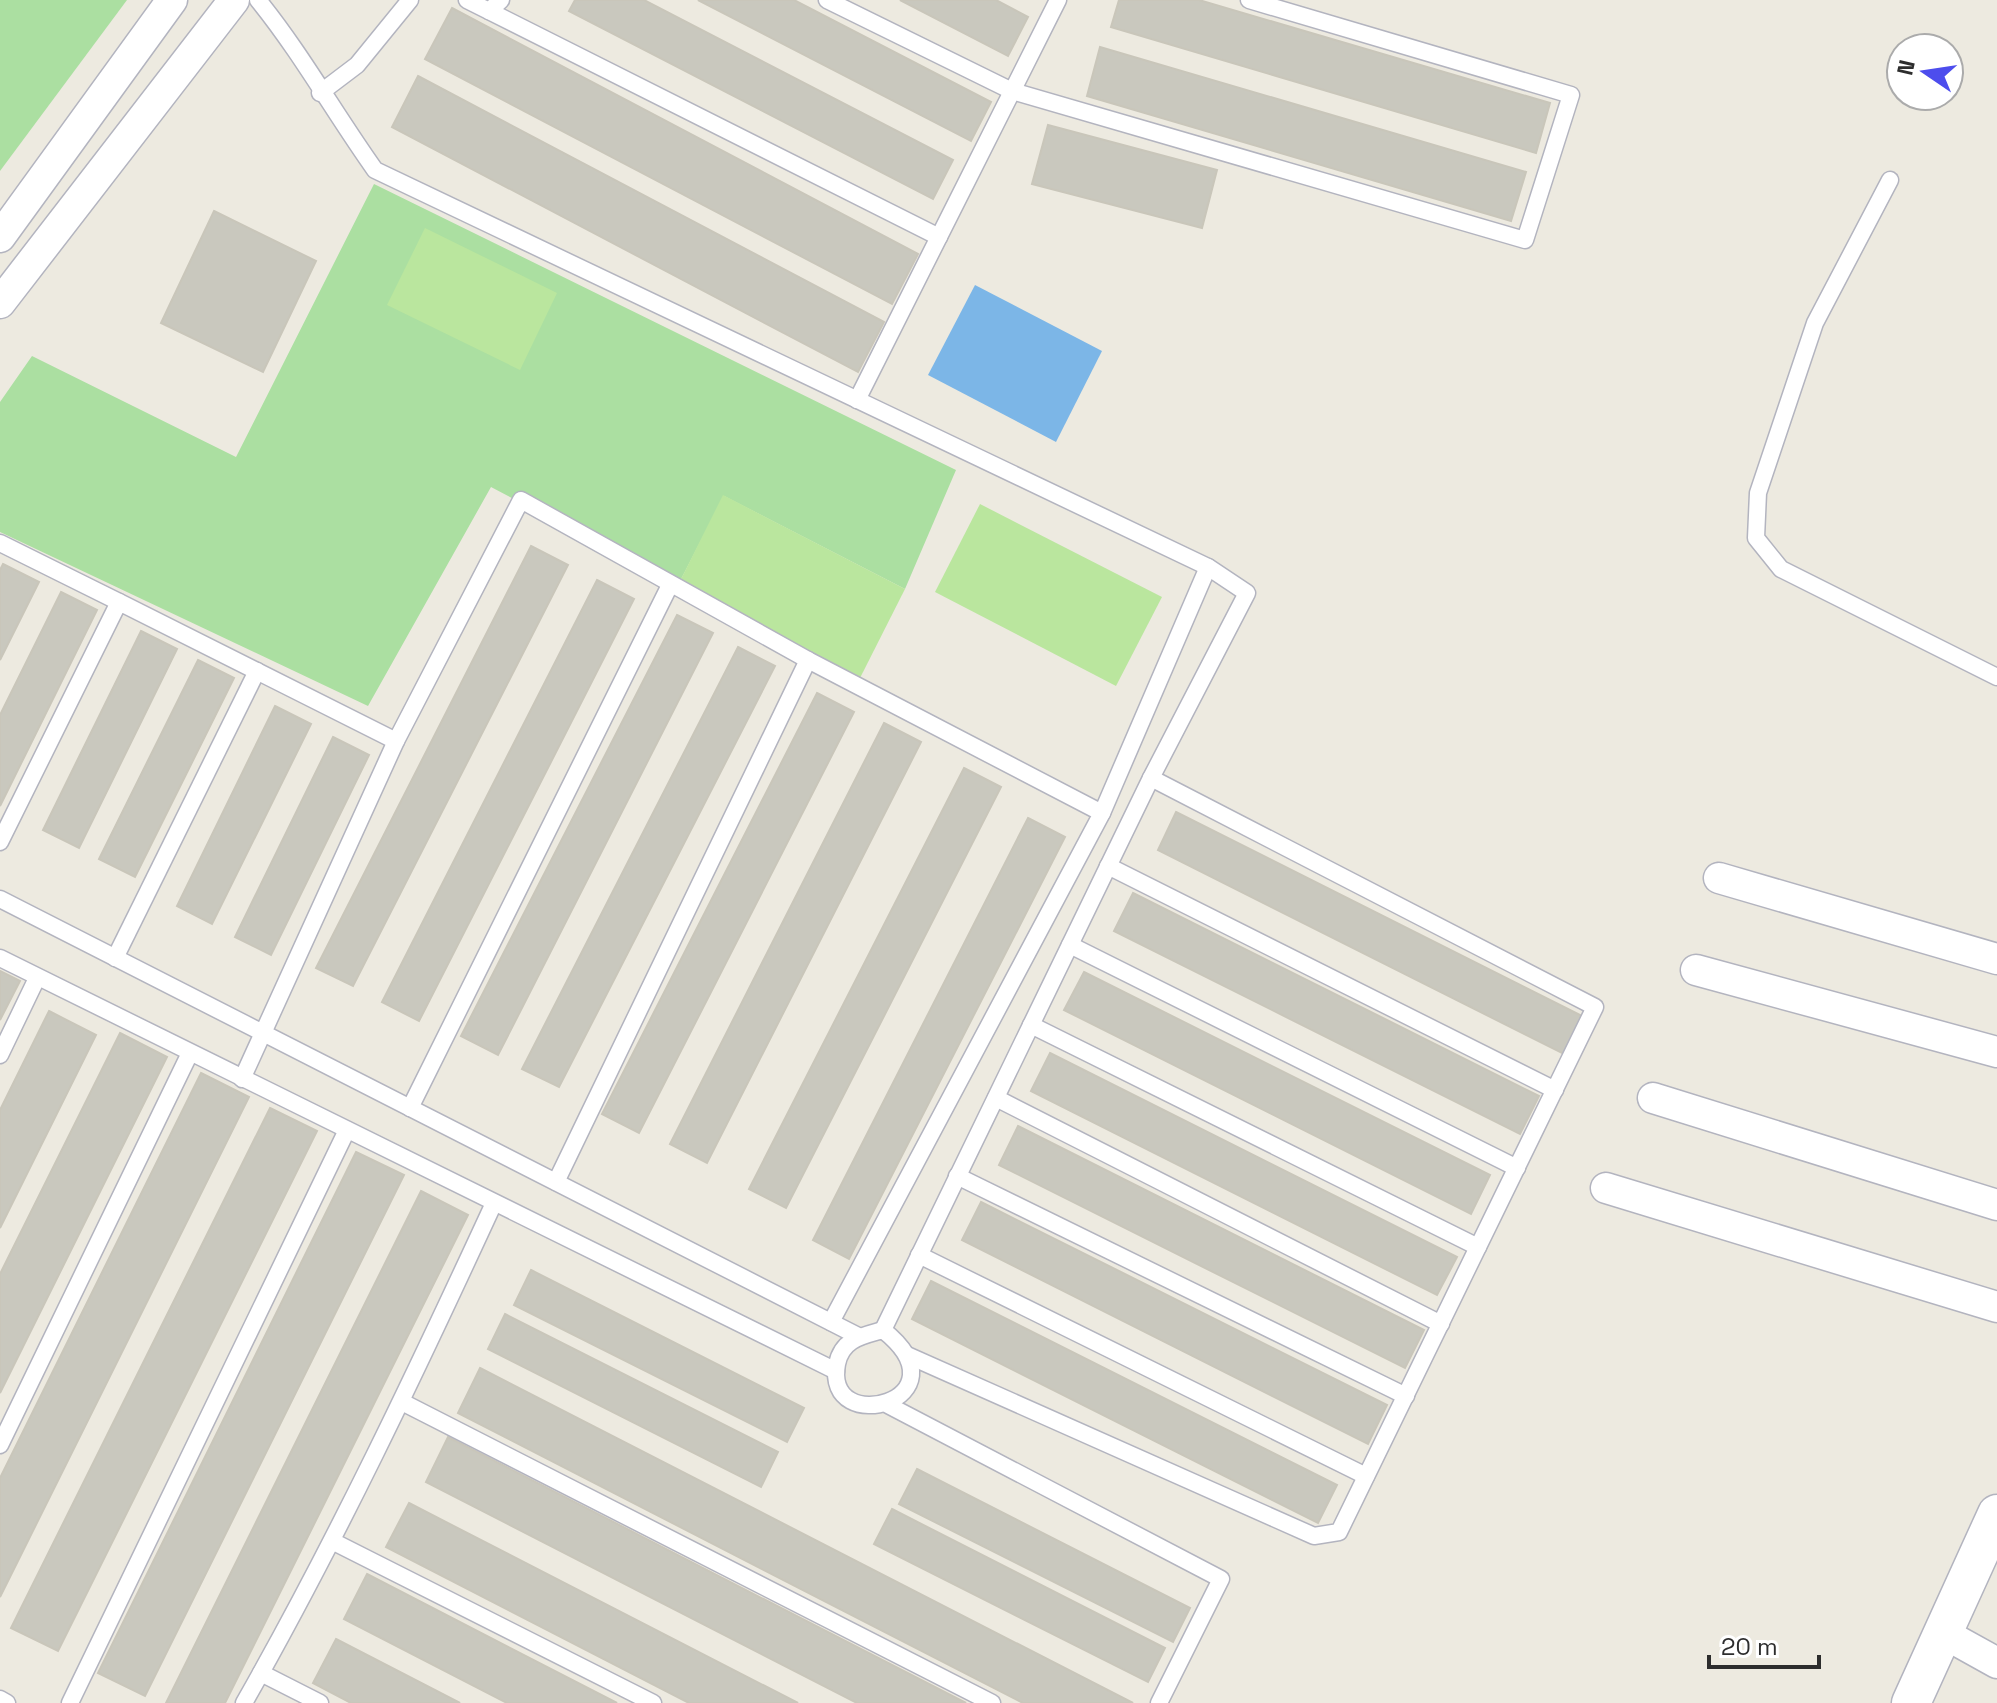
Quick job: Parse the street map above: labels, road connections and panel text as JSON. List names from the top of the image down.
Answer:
{
  "scale_bar": "20 m",
  "north": "left"
}
